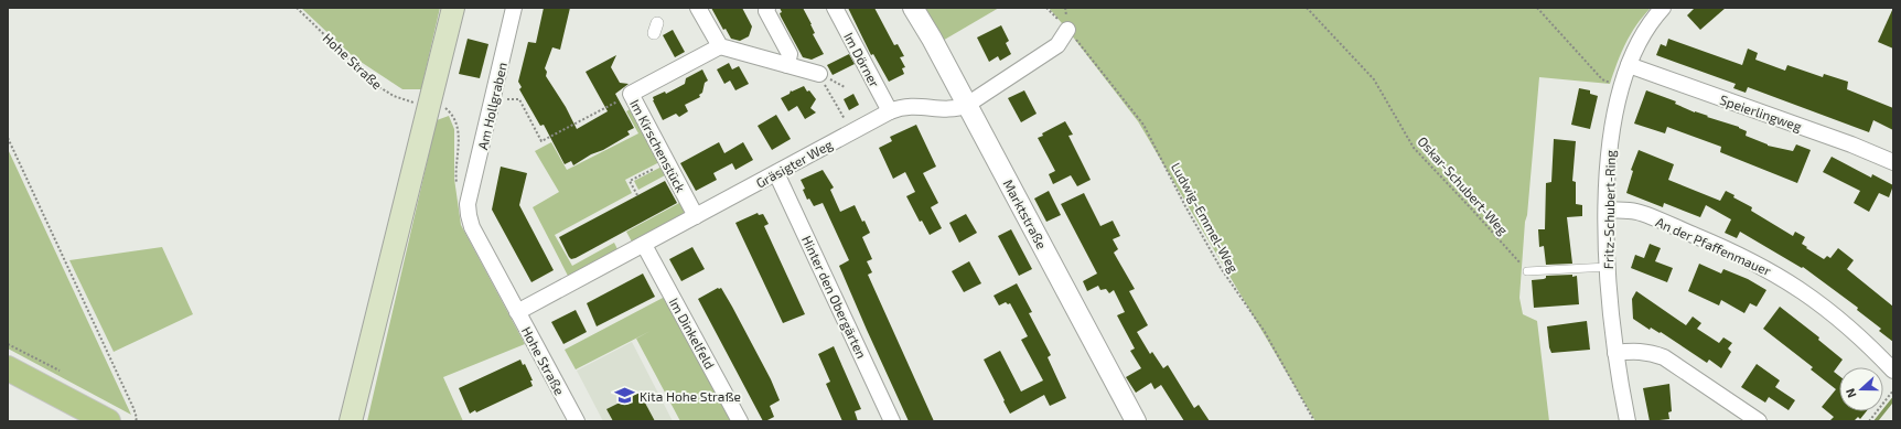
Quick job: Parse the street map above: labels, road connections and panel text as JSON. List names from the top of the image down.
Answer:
{
  "streets": {
    "street": [
      "Im Dörner",
      "Hohe Straße",
      "Am Hollgraben",
      "Speierlingweg",
      "Im Kirschenstück",
      "Gräsigter Weg",
      "Fritz-Schubert-Ring",
      "Marktstraße",
      "An der Pfaffenmauer",
      "Hinter den Obergärten",
      "Im Dinkelfeld"
    ],
    "path": ["Oskar-Schubert-Weg", "Ludwig-Emmel-Weg"]
  },
  "crossings": [
    ["Im Dörner", "Gräsigter Weg"],
    ["Hohe Straße", "Am Hollgraben"],
    ["Hohe Straße", "Gräsigter Weg"],
    ["Speierlingweg", "Fritz-Schubert-Ring"],
    ["Im Kirschenstück", "Gräsigter Weg"],
    ["Gräsigter Weg", "Marktstraße"],
    ["Gräsigter Weg", "Ludwig-Emmel-Weg"],
    ["Gräsigter Weg", "Hinter den Obergärten"],
    ["Gräsigter Weg", "Im Dinkelfeld"],
    ["Fritz-Schubert-Ring", "An der Pfaffenmauer"]
  ],
  "places": {
    "school or university": ["Kita Hohe Straße"]
  },
  "north": "left"
}
